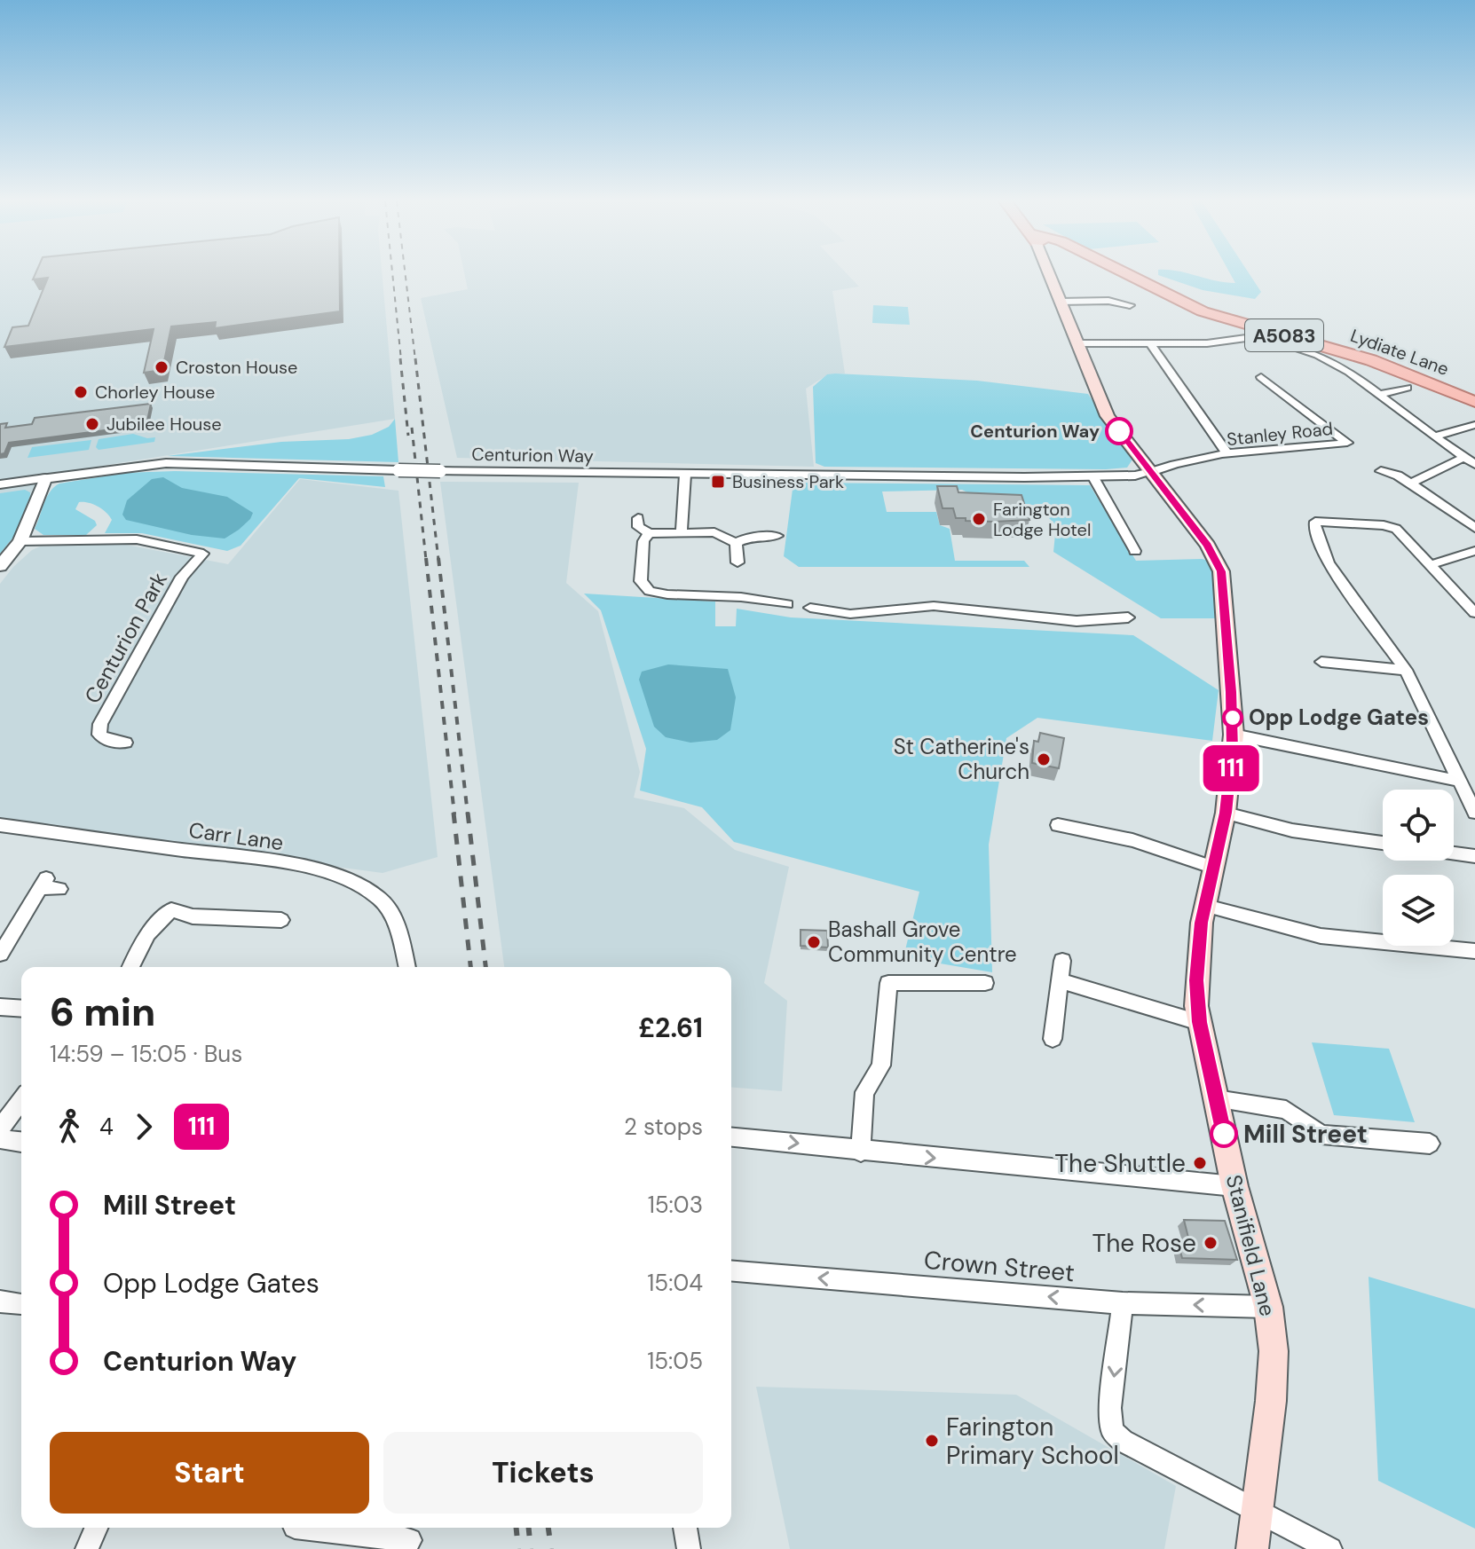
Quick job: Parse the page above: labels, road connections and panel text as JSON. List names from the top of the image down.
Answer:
{
  "streets": {
    "main road": ["A5083", "Lydiate Lane", "Stanifield Lane"],
    "street": [
      "Stanley Road",
      "Centurion Way",
      "Centurion Park",
      "Carr Lane",
      "Crown Street"
    ]
  },
  "crossings": [
    ["Stanley Road", "Centurion Way"],
    ["Stanley Road", "Stanifield Lane"],
    ["Centurion Way", "Stanifield Lane"],
    ["Stanifield Lane", "Crown Street"]
  ],
  "places": {
    "other": [
      "Croston House",
      "Chorley House",
      "Jubilee House",
      "Centurion Way",
      "Farington Lodge Hotel",
      "Opp Lodge Gates",
      "St Catherine's Church",
      "Bashall Grove Community Centre",
      "Mill Street",
      "The Shuttle",
      "The Rose",
      "Farington Primary School"
    ],
    "transit": ["Business Park"]
  },
  "lines": ["bus line 111"],
  "page": {
    "on_map": "111",
    "heading": ["6 min", "14:59 – 15:05 · Bus", "£2.61"],
    "legs": ["4", "111", "2 stops"],
    "list": [
      {
        "name": "Mill Street",
        "value": "15:03"
      },
      {
        "name": "Opp Lodge Gates",
        "value": "15:04"
      },
      {
        "name": "Centurion Way",
        "value": "15:05"
      }
    ],
    "buttons": ["Start", "Tickets"]
  }
}
